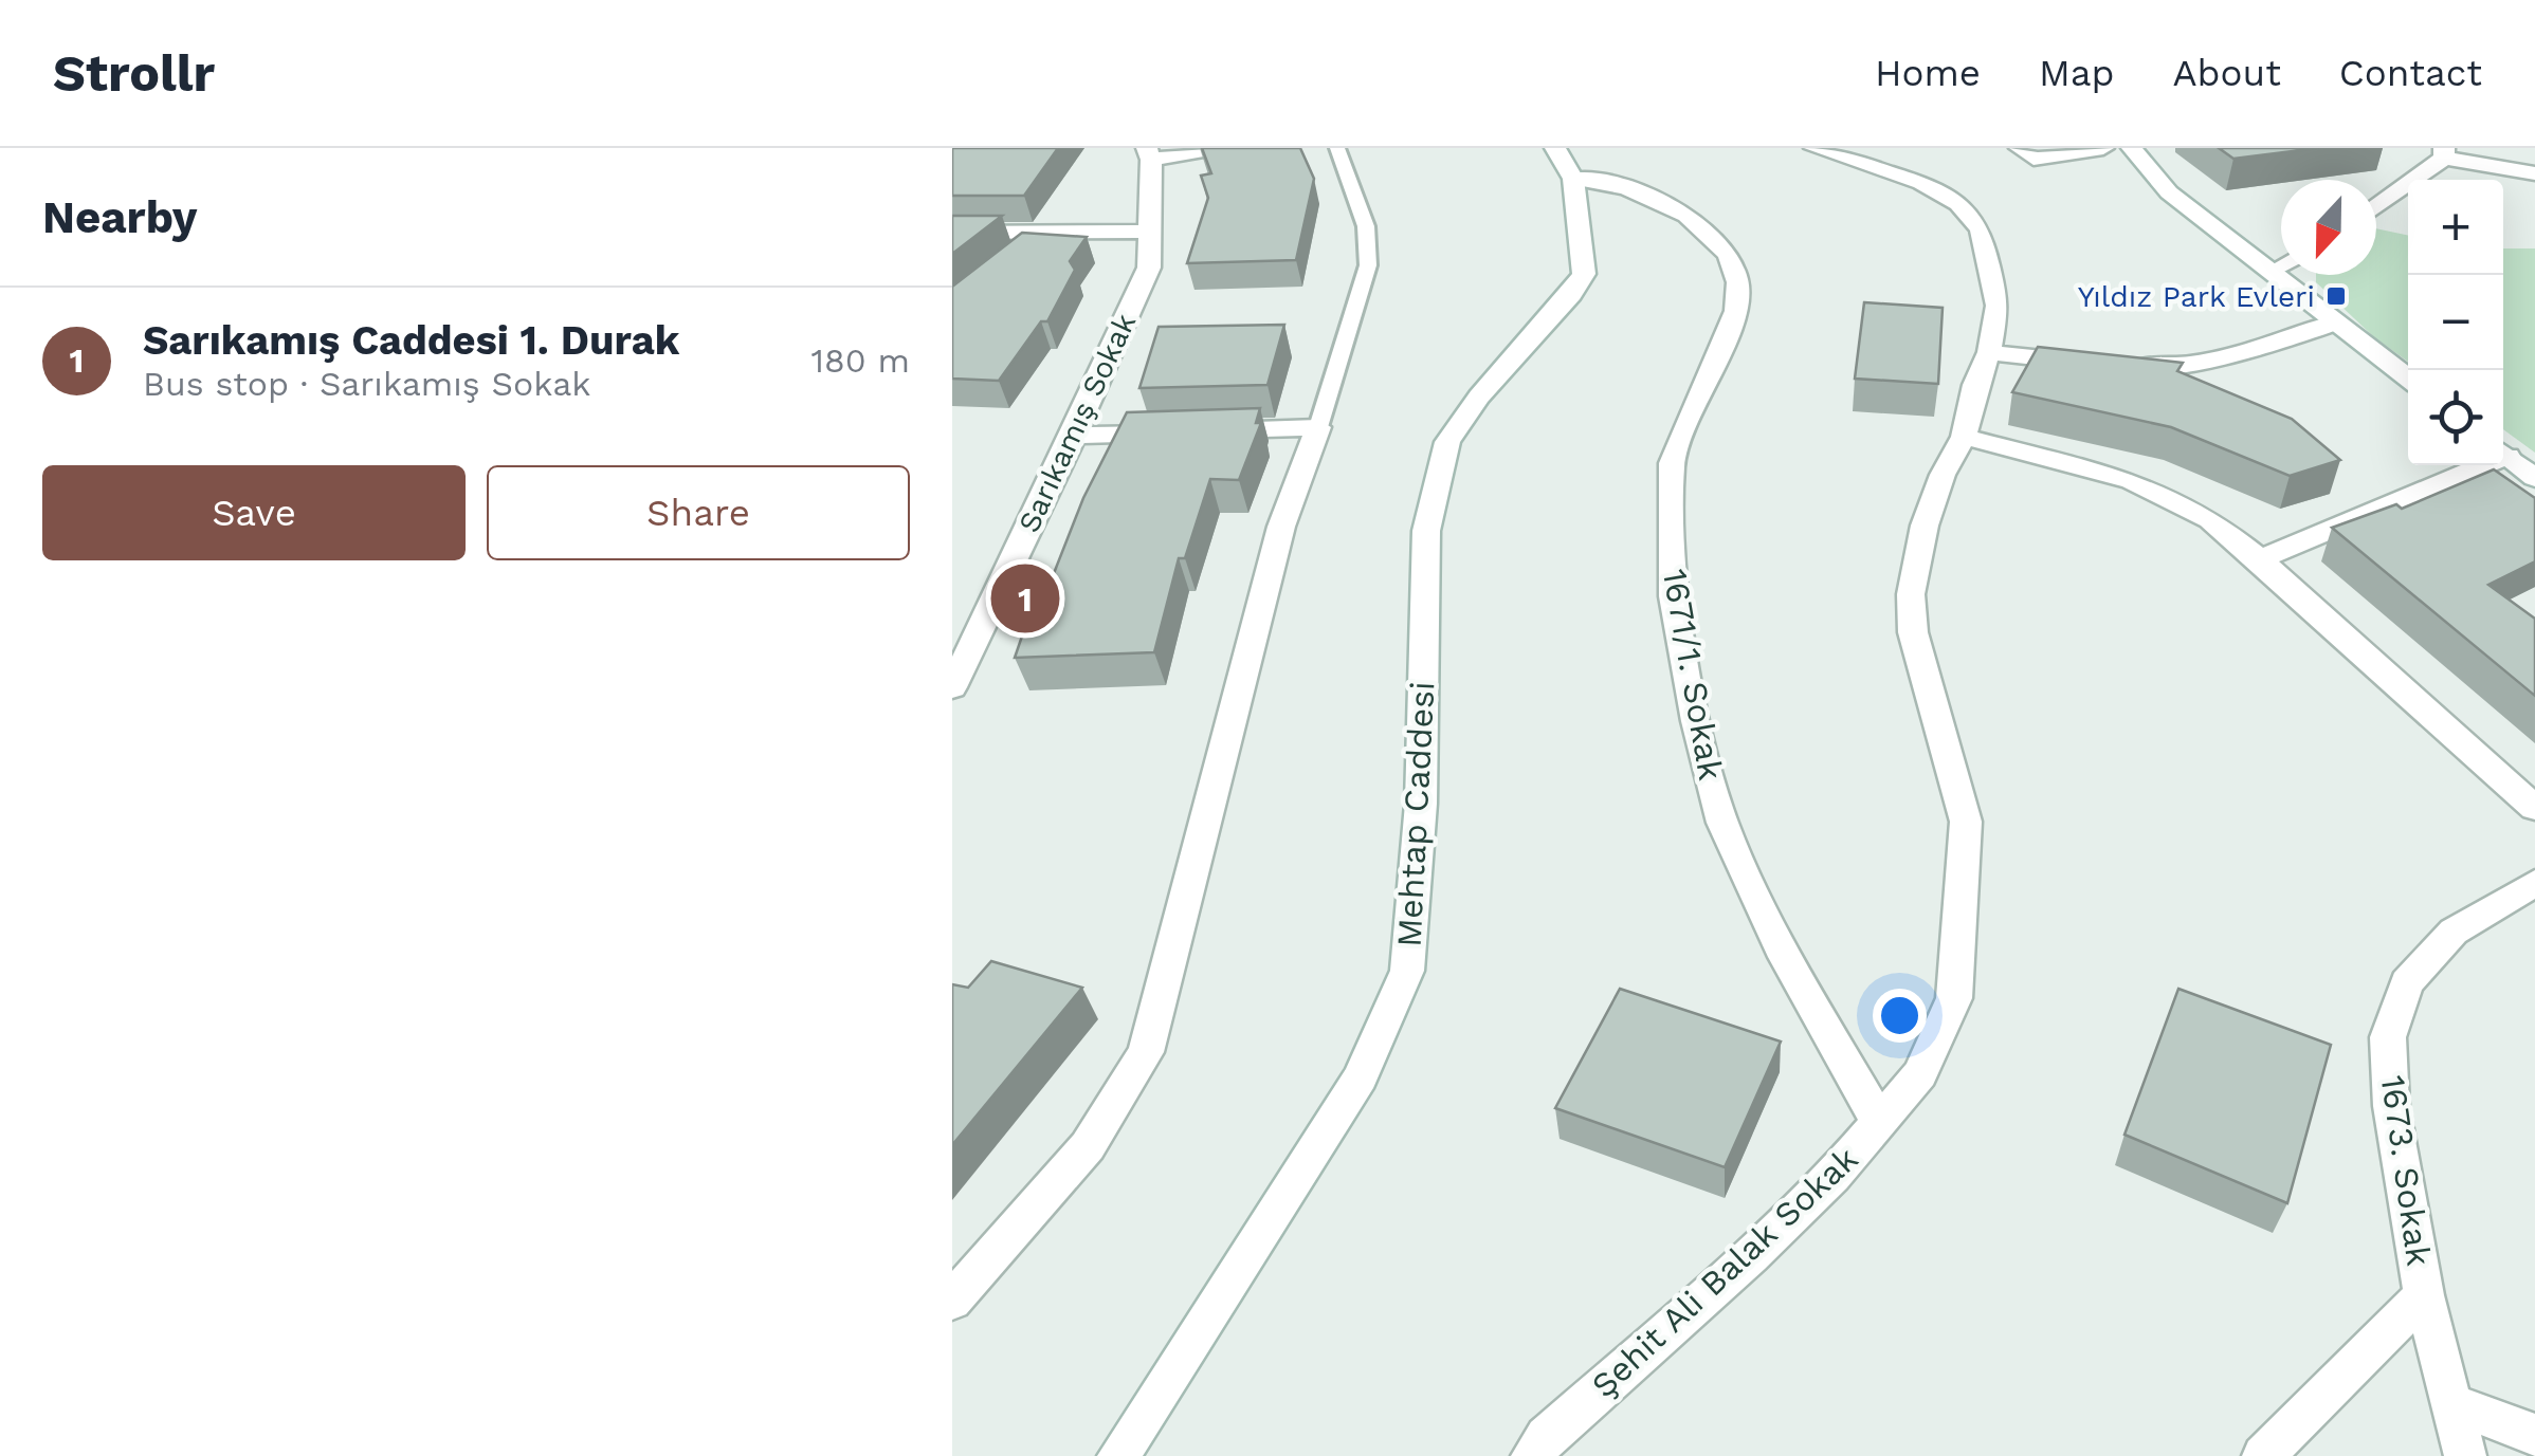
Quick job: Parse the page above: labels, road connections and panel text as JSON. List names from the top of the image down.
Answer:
{
  "streets": {
    "street": [
      "Sarıkamış Sokak",
      "1671/1. Sokak",
      "Mehtap Caddesi",
      "1673. Sokak",
      "Şehit Ali Balak Sokak"
    ]
  },
  "crossings": [
    ["1671/1. Sokak", "Mehtap Caddesi"],
    ["1671/1. Sokak", "Şehit Ali Balak Sokak"]
  ],
  "places": {
    "transit": ["Yıldız Park Evleri"]
  },
  "north": "bottom",
  "page": {
    "header": "Strollr",
    "nav": [
      "Home",
      "Map",
      "About",
      "Contact"
    ],
    "heading": "Nearby",
    "map_buttons": ["+", "−"],
    "list": [
      {
        "mark": "1",
        "name": "Sarıkamış Caddesi 1. Durak",
        "note": "Bus stop · Sarıkamış Sokak",
        "value": "180 m"
      }
    ],
    "buttons": ["Save", "Share"],
    "pins": "1"
  }
}
